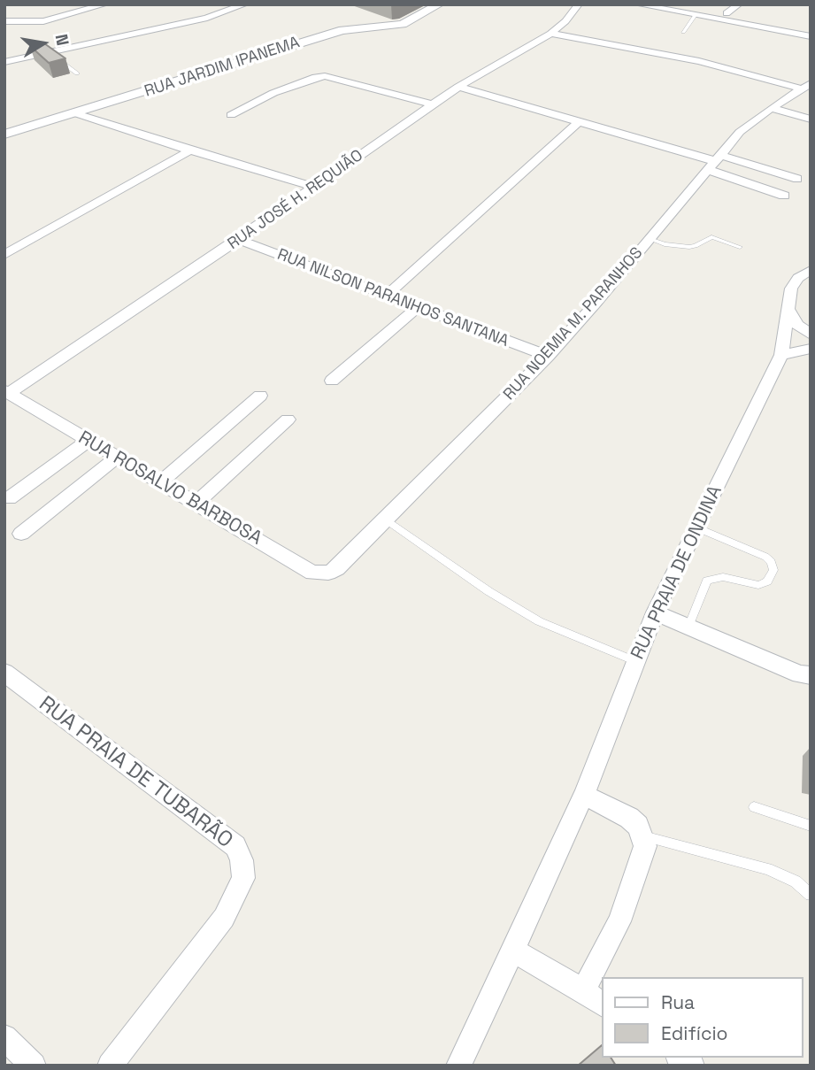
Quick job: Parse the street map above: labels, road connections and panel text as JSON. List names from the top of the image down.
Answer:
{
  "streets": {
    "street": [
      "RUA JARDIM IPANEMA",
      "RUA JOSÉ H. REQUIÃO",
      "RUA NILSON PARANHOS SANTANA",
      "RUA NOEMIA M. PARANHOS",
      "RUA ROSALVO BARBOSA",
      "RUA PRAIA DE ONDINA",
      "RUA PRAIA DE TUBARÃO"
    ]
  },
  "crossings": [
    ["RUA JOSÉ H. REQUIÃO", "RUA NILSON PARANHOS SANTANA"],
    ["RUA JOSÉ H. REQUIÃO", "RUA ROSALVO BARBOSA"],
    ["RUA NILSON PARANHOS SANTANA", "RUA NOEMIA M. PARANHOS"],
    ["RUA NOEMIA M. PARANHOS", "RUA ROSALVO BARBOSA"]
  ],
  "legend": ["Rua", "Edifício"],
  "north": "right"
}
